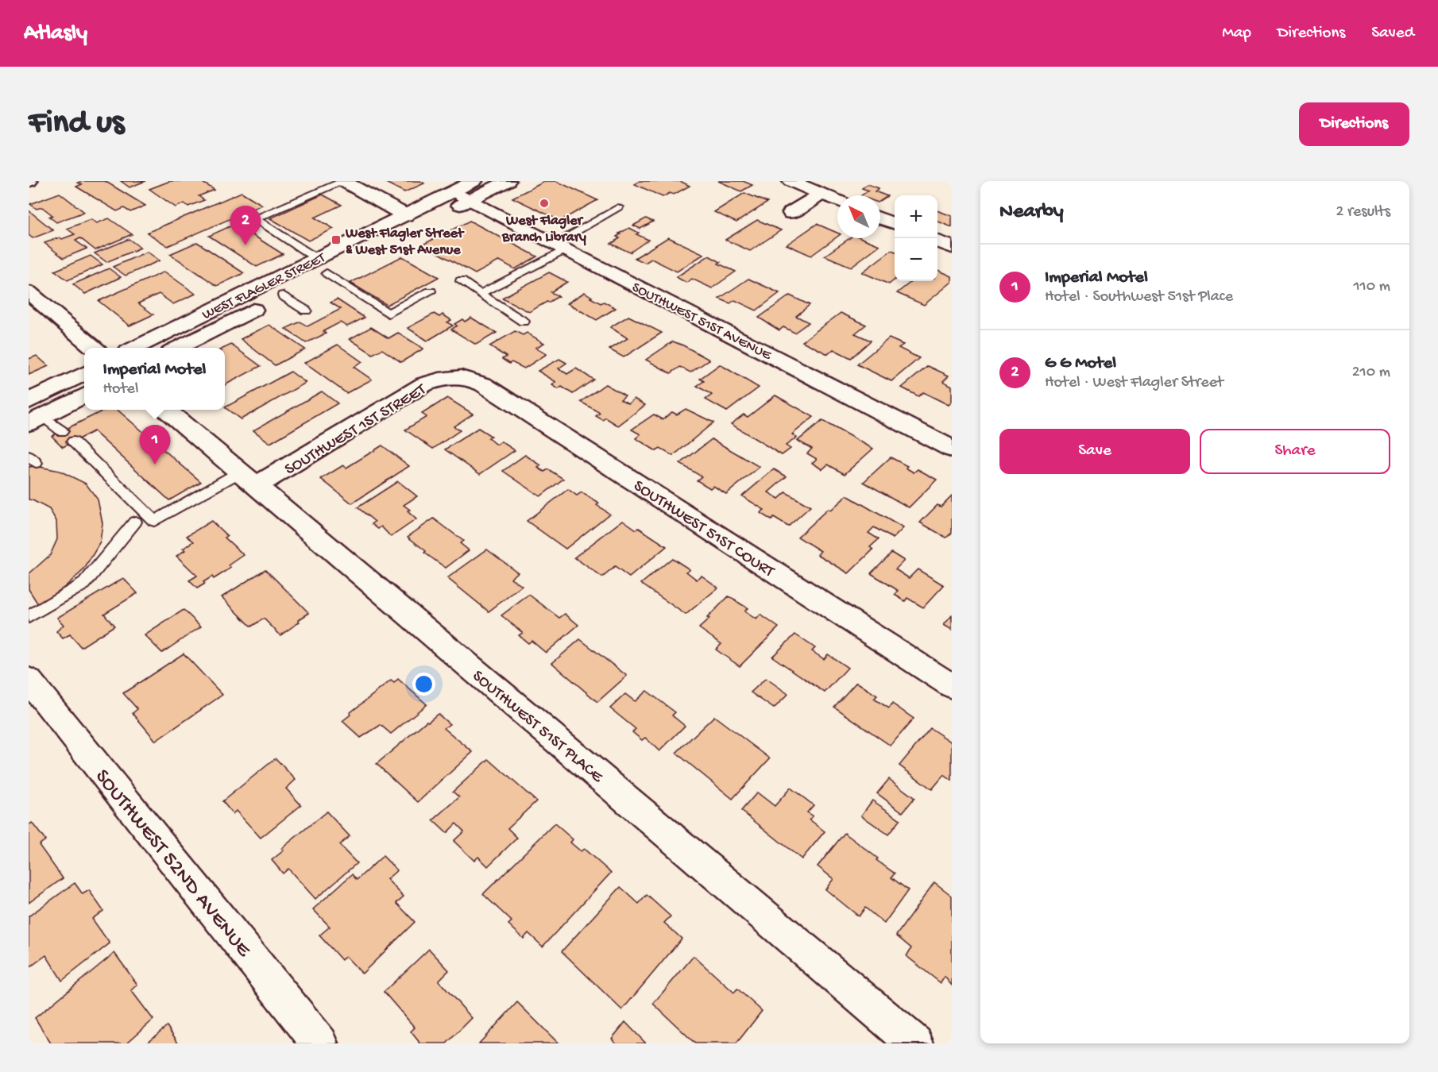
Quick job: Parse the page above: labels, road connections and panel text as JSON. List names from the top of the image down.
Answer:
{
  "streets": {
    "street": [
      "WEST FLAGLER STREET",
      "SOUTHWEST 51ST AVENUE",
      "SOUTHWEST 1ST STREET",
      "SOUTHWEST 51ST COURT",
      "SOUTHWEST 51ST PLACE",
      "SOUTHWEST 52ND AVENUE"
    ]
  },
  "crossings": [
    ["WEST FLAGLER STREET", "SOUTHWEST 51ST AVENUE"],
    ["SOUTHWEST 1ST STREET", "SOUTHWEST 51ST COURT"],
    ["SOUTHWEST 1ST STREET", "SOUTHWEST 51ST PLACE"]
  ],
  "places": {
    "other": ["West Flagler Branch Library"],
    "transit": ["West Flagler Street & West 51st Avenue"]
  },
  "north": "top left",
  "page": {
    "header": "Atlasly",
    "nav": ["Map", "Directions", "Saved"],
    "buttons": [
      "Directions",
      ["Save", "Share"]
    ],
    "title": "Find us",
    "heading": ["Nearby", "2 results"],
    "map_buttons": ["+", "−"],
    "pins": ["2", "1"],
    "list": [
      {
        "mark": "1",
        "name": "Imperial Motel",
        "note": "Hotel · Southwest 51st Place",
        "value": "110 m"
      },
      {
        "mark": "2",
        "name": "G G Motel",
        "note": "Hotel · West Flagler Street",
        "value": "210 m"
      }
    ],
    "popup": ["Imperial Motel", "Hotel"]
  }
}
